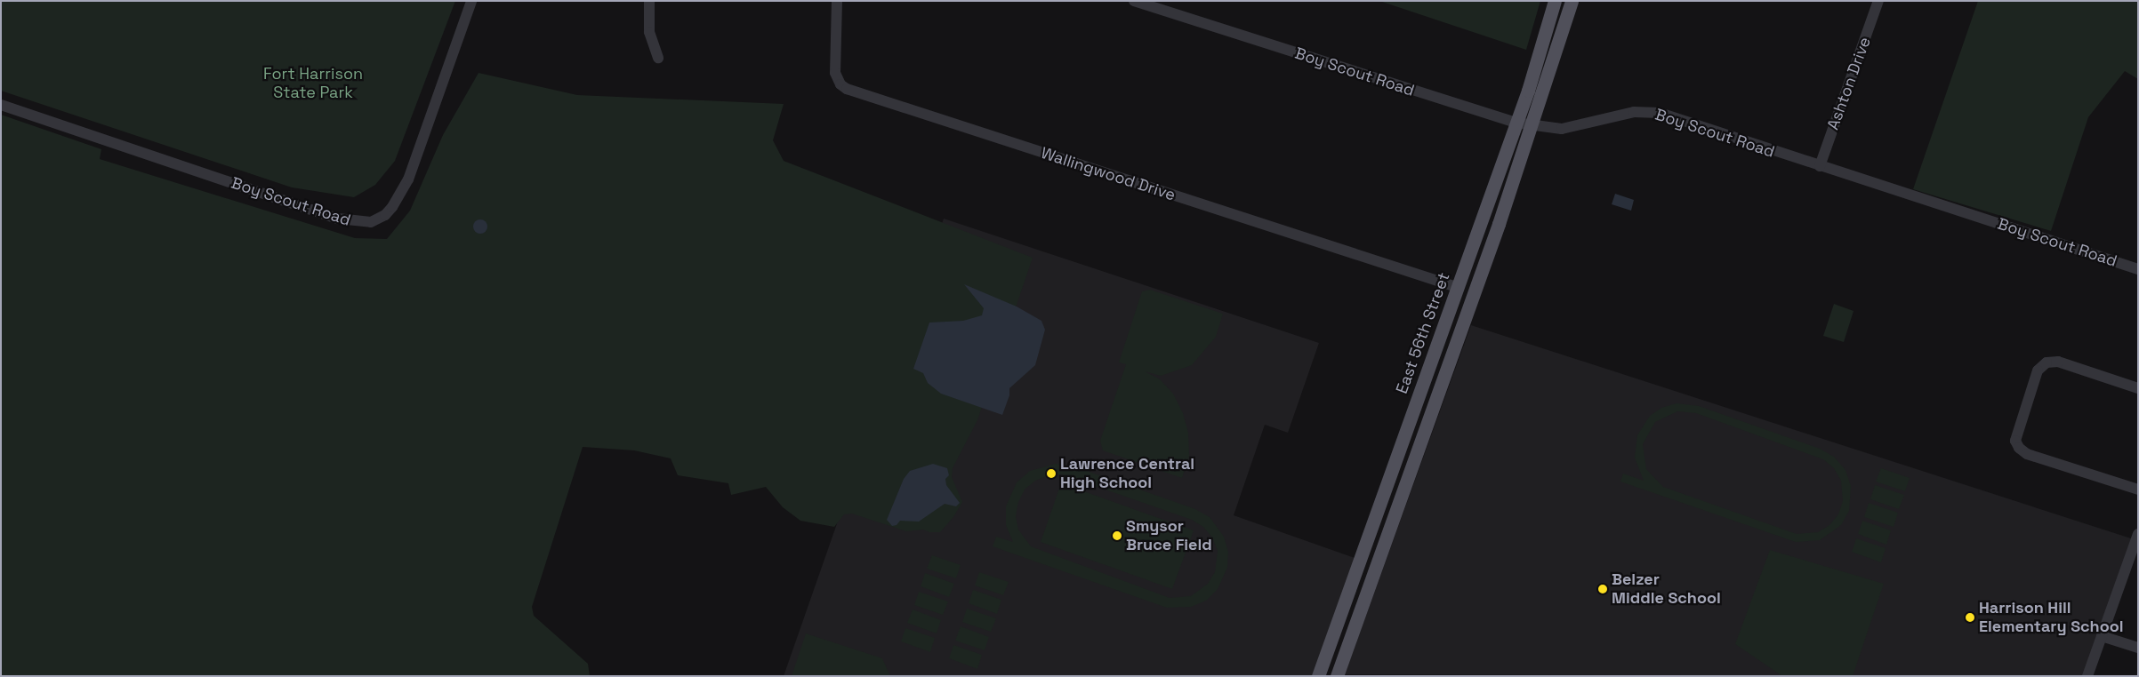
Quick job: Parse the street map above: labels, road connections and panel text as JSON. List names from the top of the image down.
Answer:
{
  "streets": {
    "main road": ["East 56th Street"],
    "street": ["Boy Scout Road", "Ashton Drive", "Wallingwood Drive"]
  },
  "crossings": [
    ["Boy Scout Road", "Ashton Drive"],
    ["Boy Scout Road", "East 56th Street"],
    ["Wallingwood Drive", "East 56th Street"]
  ],
  "parks": ["Fort Harrison State Park"],
  "places": [
    "Lawrence Central High School",
    "Smysor Bruce Field",
    "Belzer Middle School",
    "Harrison Hill Elementary School"
  ]
}
